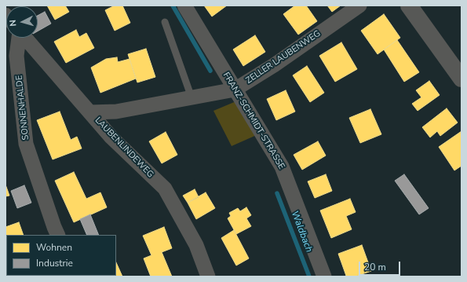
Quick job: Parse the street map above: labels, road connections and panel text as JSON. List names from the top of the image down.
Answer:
{
  "streets": {
    "street": [
      "ZELLER LAUBENWEG",
      "SONNENHALDE",
      "FRANZ-SCHMIDT-STRASSE",
      "LAUBENLINDEWEG"
    ]
  },
  "crossings": [
    ["ZELLER LAUBENWEG", "FRANZ-SCHMIDT-STRASSE"],
    ["ZELLER LAUBENWEG", "LAUBENLINDEWEG"]
  ],
  "water": ["Waldbach"],
  "legend": ["Wohnen", "Industrie"],
  "scale_bar": "20 m",
  "north": "left"
}
